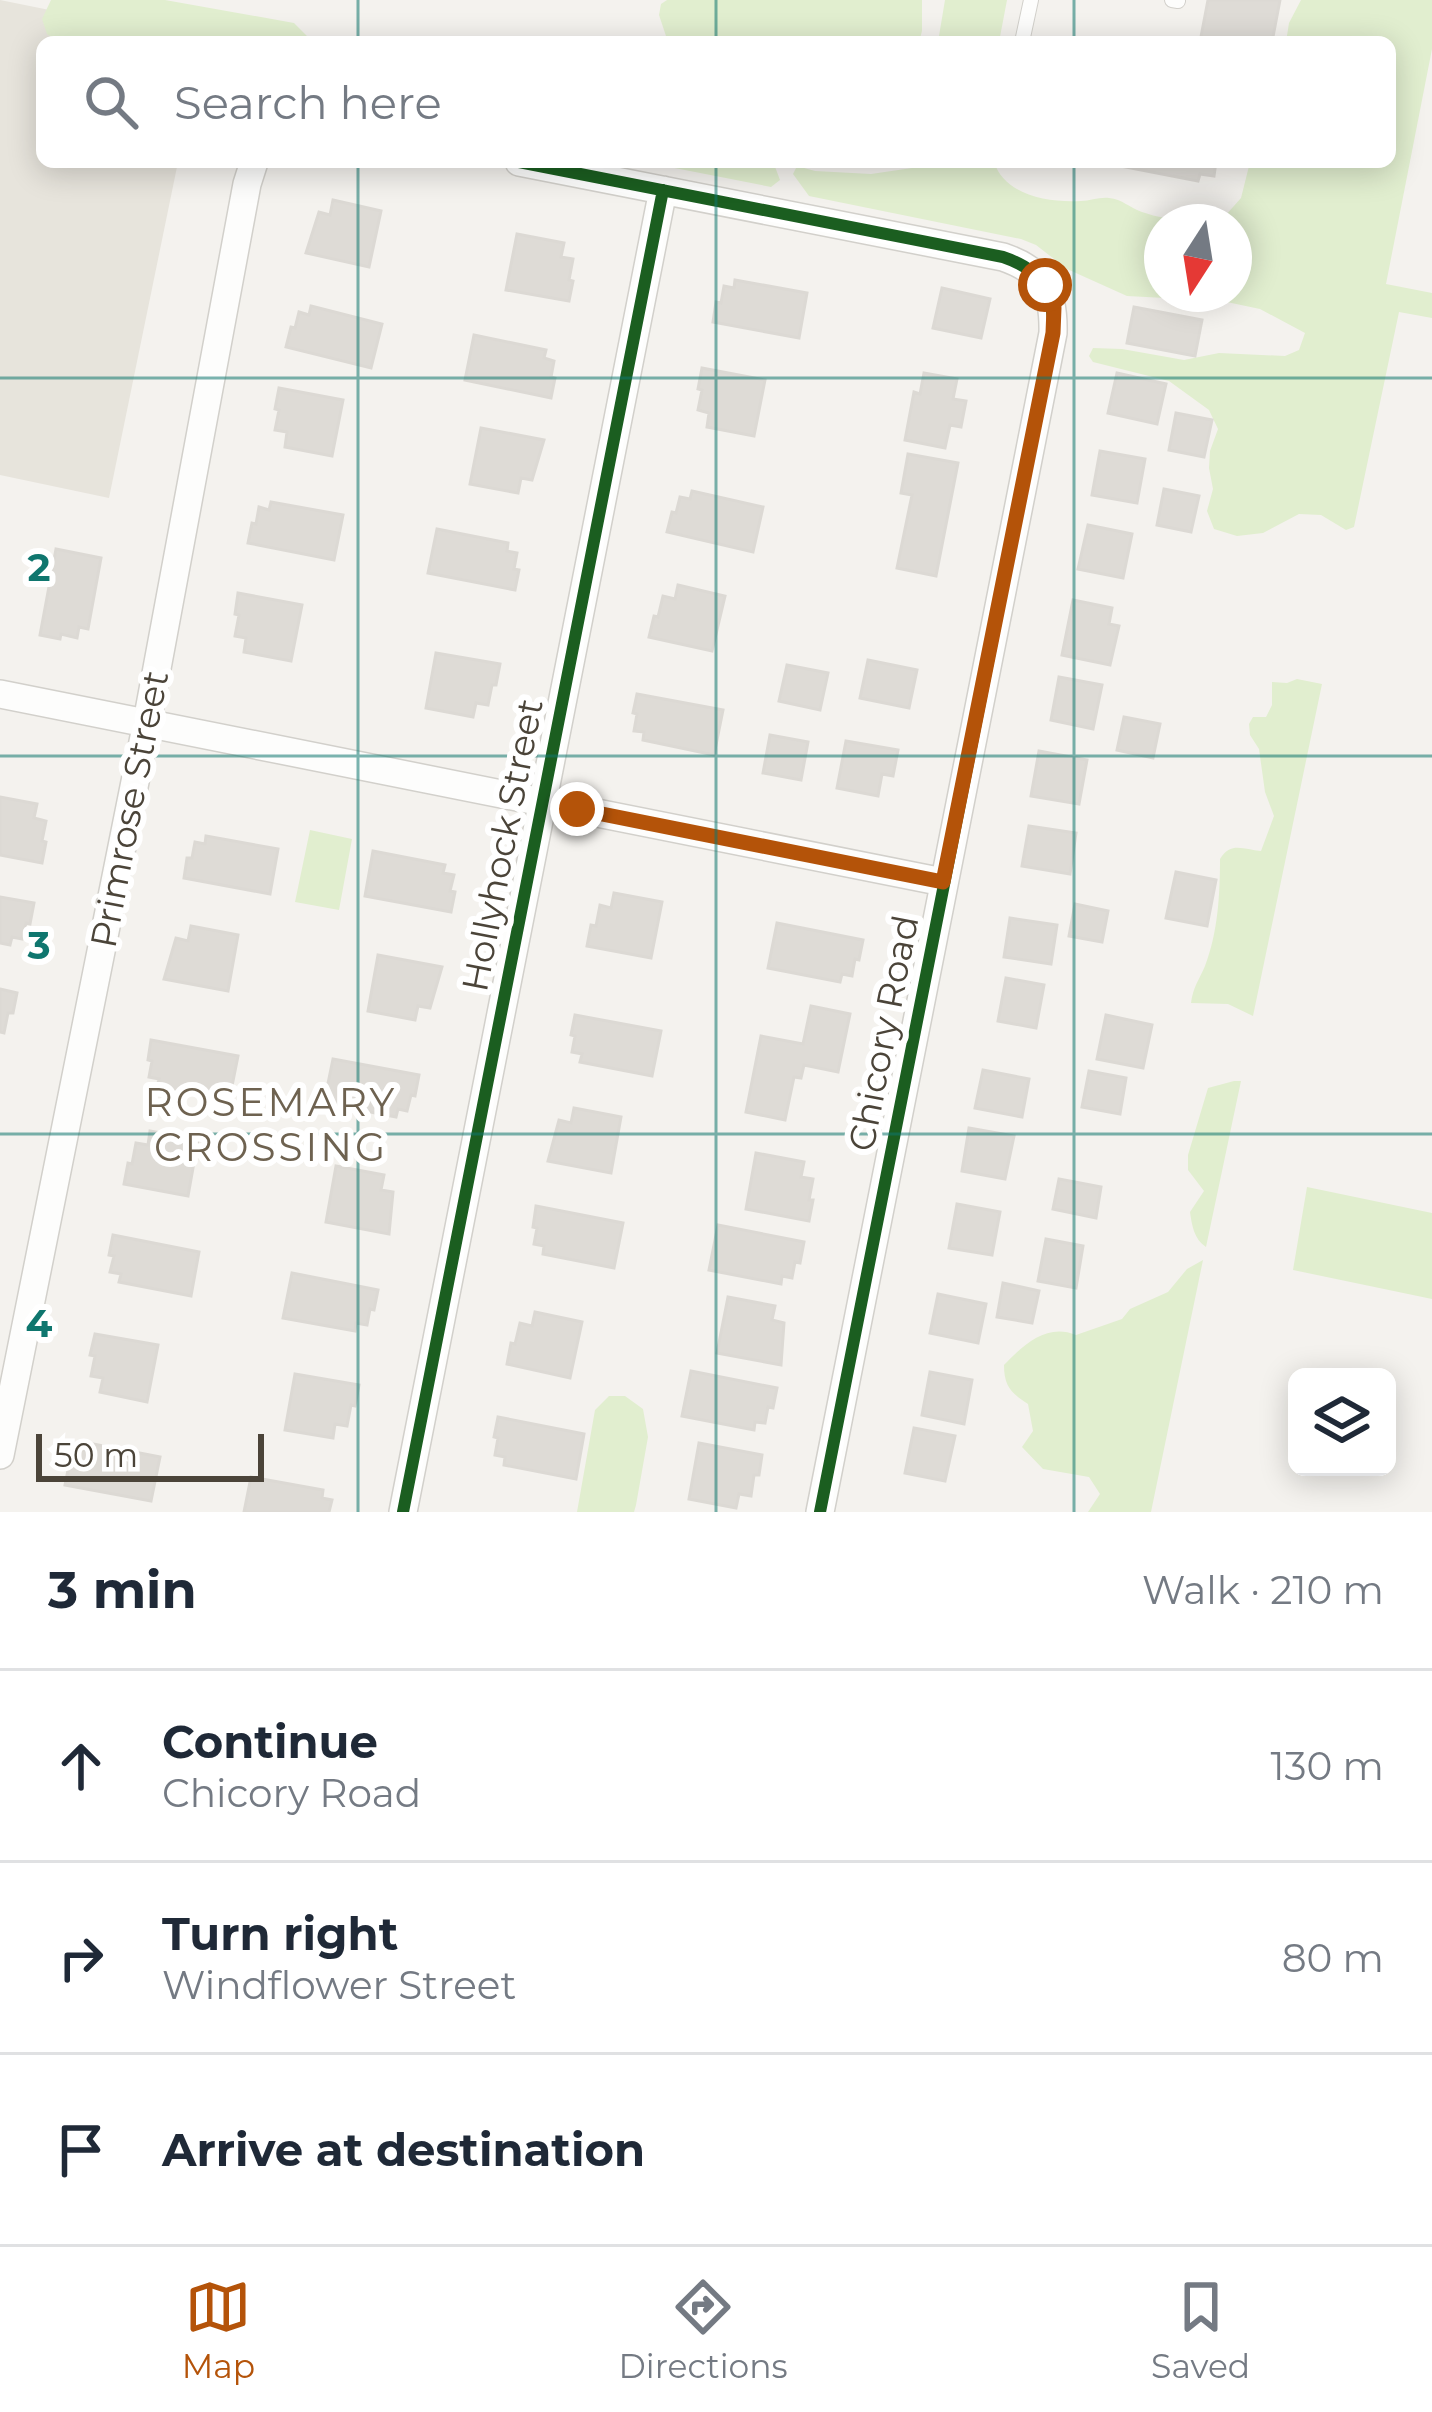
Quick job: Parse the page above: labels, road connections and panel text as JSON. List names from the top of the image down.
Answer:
{
  "streets": {
    "street": ["Primrose Street", "Hollyhock Street", "Chicory Road"]
  },
  "crossings": [
    ["Hollyhock Street", "Chicory Road"]
  ],
  "districts": ["ROSEMARY CROSSING"],
  "scale_bar": "50 m",
  "north": "bottom",
  "page": {
    "search": "Search here",
    "scale": "50 m",
    "heading": ["3 min", "Walk · 210 m"],
    "list": [
      ["Continue", "Chicory Road", "130 m"],
      ["Turn right", "Windflower Street", "80 m"],
      "Arrive at destination"
    ],
    "nav": ["Map", "Directions", "Saved"]
  },
  "grid": {
    "rows": ["2", "3", "4"]
  }
}
